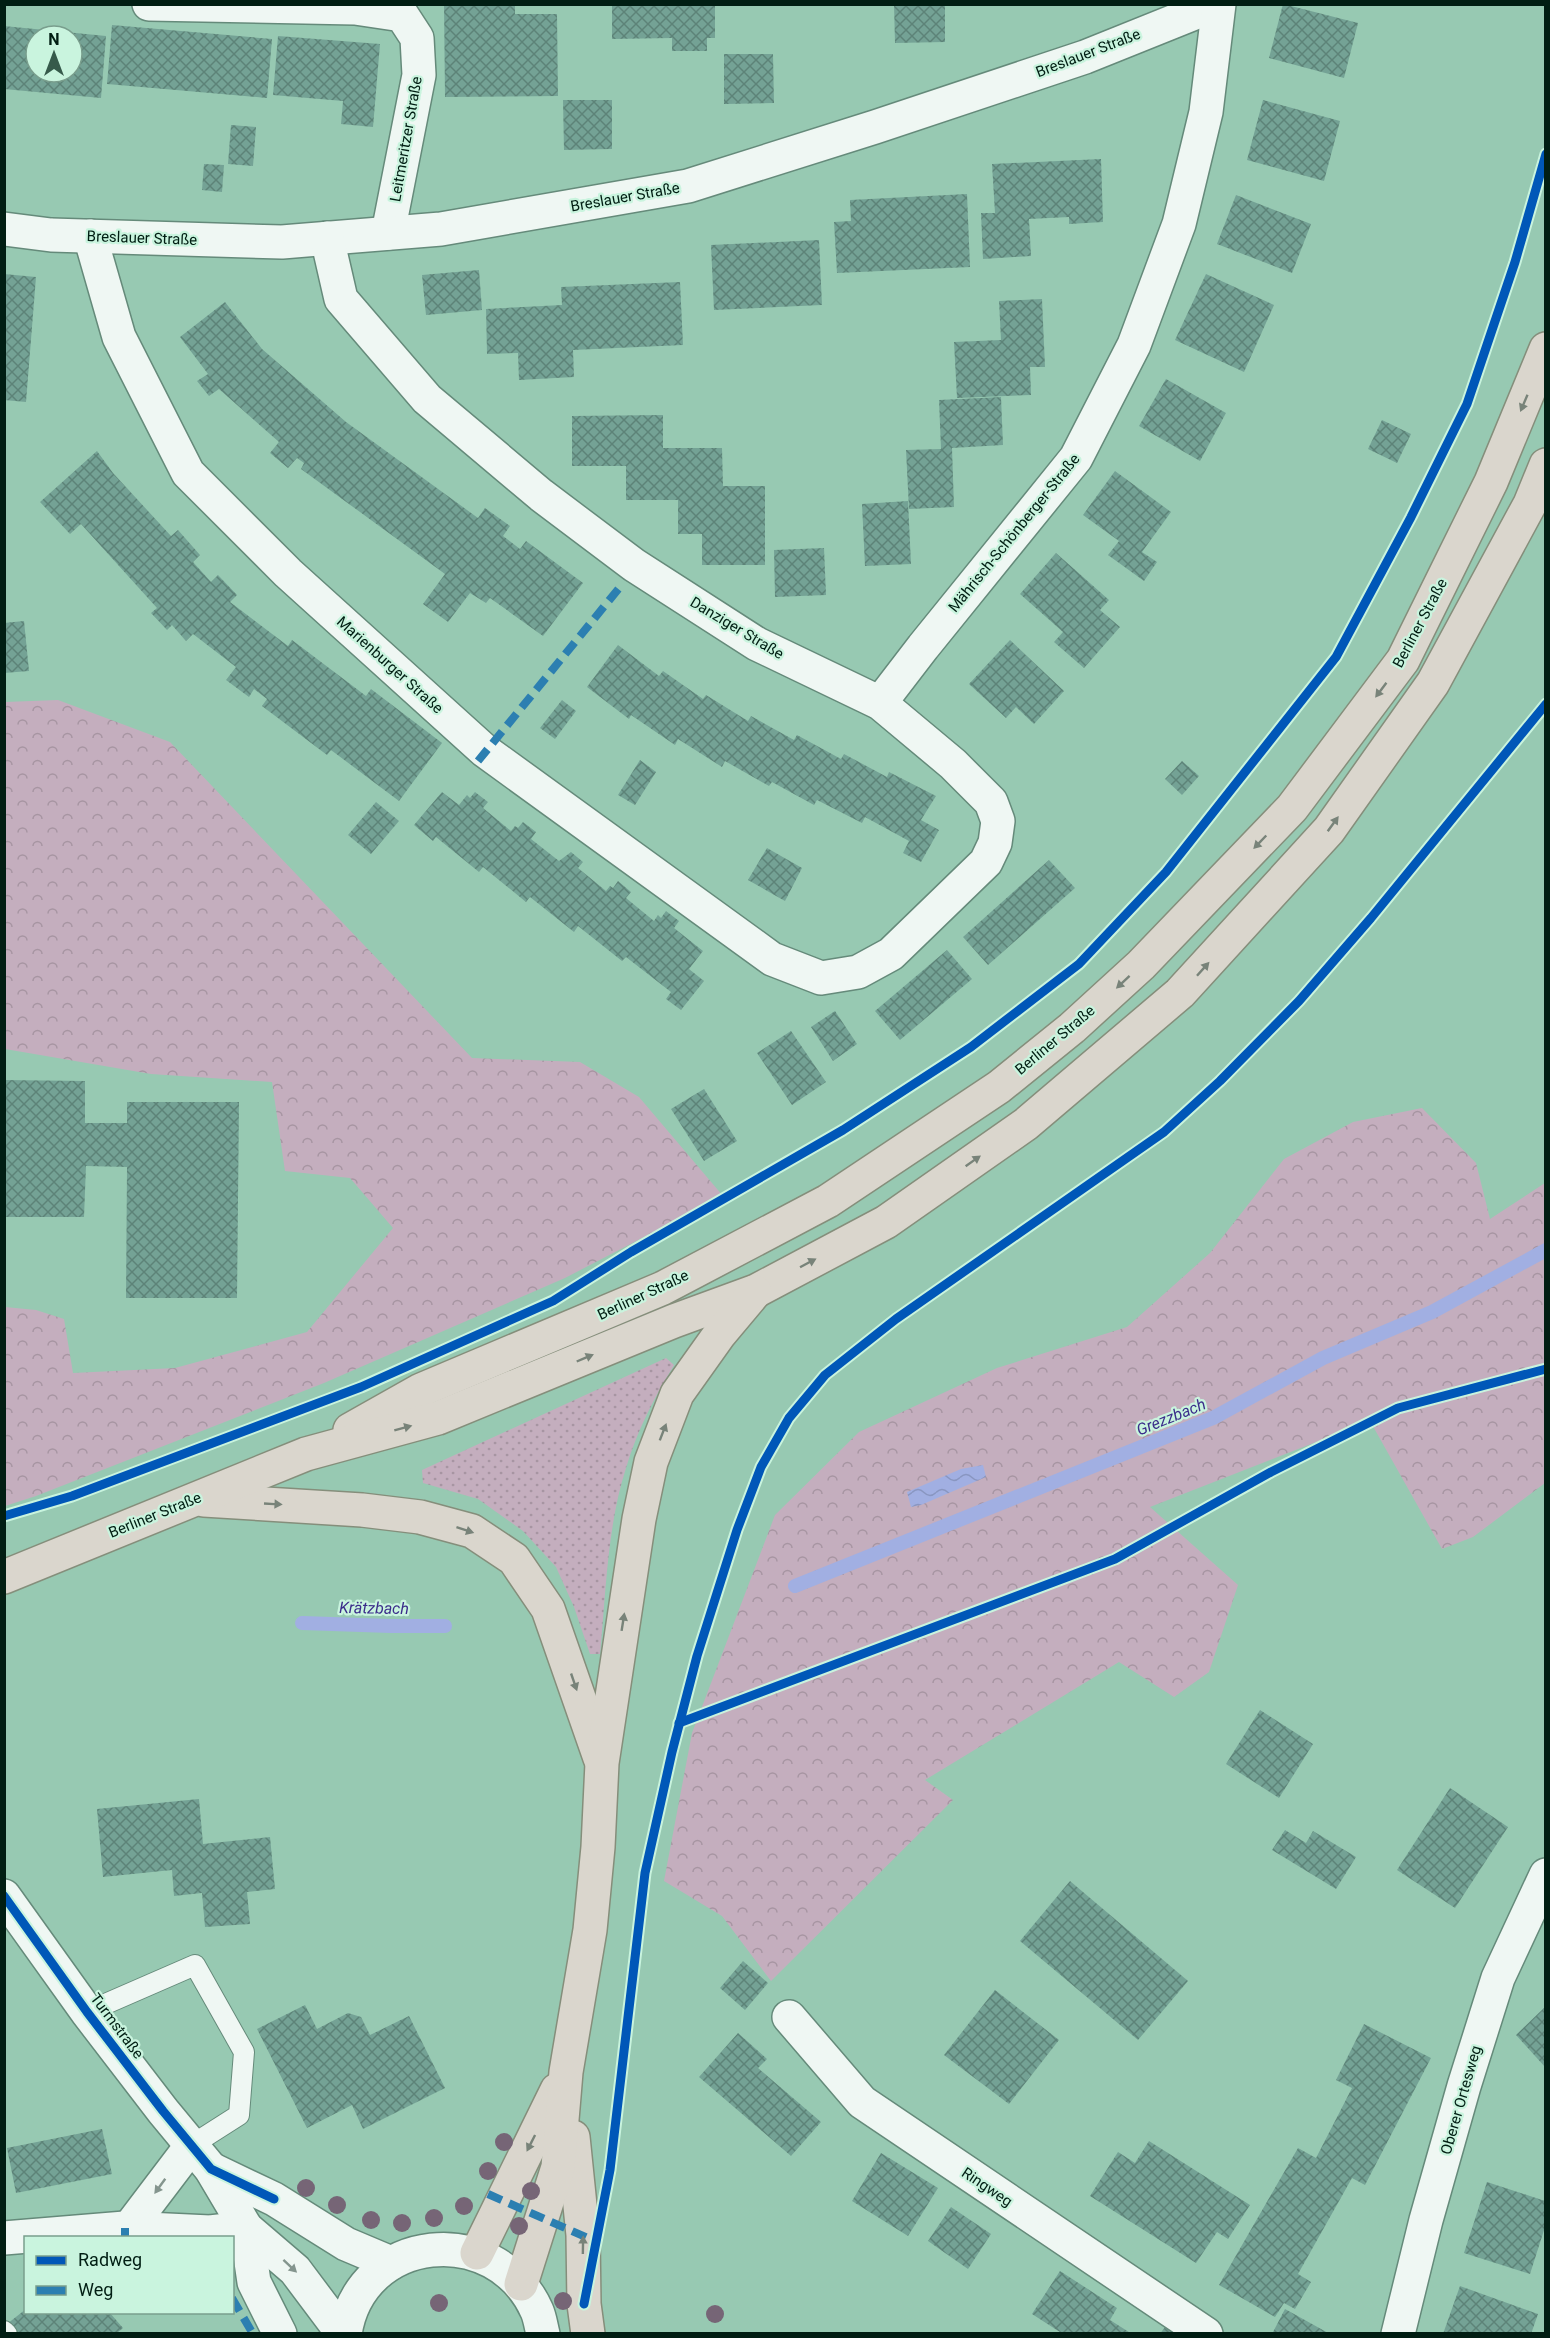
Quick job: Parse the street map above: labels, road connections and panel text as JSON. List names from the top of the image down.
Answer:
{
  "streets": {
    "highway": ["Berliner Straße"],
    "street": [
      "Breslauer Straße",
      "Leitmeritzer Straße",
      "Mährisch-Schönberger-Straße",
      "Danziger Straße",
      "Marienburger Straße",
      "Turmstraße",
      "Oberer Ortesweg",
      "Ringweg"
    ]
  },
  "crossings": [
    ["Breslauer Straße", "Leitmeritzer Straße"],
    ["Breslauer Straße", "Mährisch-Schönberger-Straße"],
    ["Breslauer Straße", "Danziger Straße"],
    ["Breslauer Straße", "Marienburger Straße"],
    ["Mährisch-Schönberger-Straße", "Danziger Straße"],
    ["Danziger Straße", "Marienburger Straße"]
  ],
  "water": ["Grezzbach", "Krätzbach"],
  "legend": ["Radweg", "Weg"],
  "north": "top"
}
